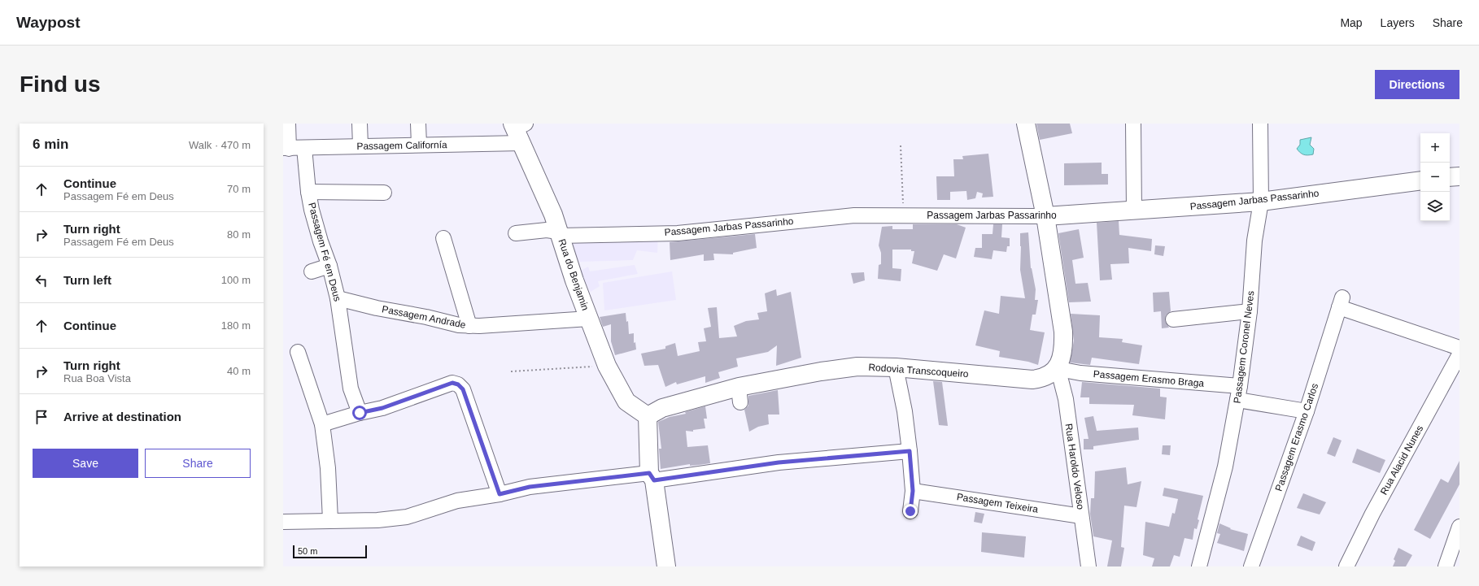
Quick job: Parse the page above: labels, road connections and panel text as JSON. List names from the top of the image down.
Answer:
{
  "streets": {
    "main road": ["Passagem Jarbas Passarinho", "Rua do Benjamin", "Rodovia Transcoqueiro"],
    "street": [
      "Passagem Californía",
      "Passagem Fé em Deus",
      "Passagem Andrade",
      "Passagem Coronel Neves",
      "Passagem Erasmo Braga",
      "Passagem Erasmo Carlos",
      "Rua Alacid Nunes",
      "Rua Haroldo Veloso",
      "Passagem Teixeira"
    ]
  },
  "crossings": [
    ["Passagem Californía", "Passagem Fé em Deus"],
    ["Passagem Californía", "Rua do Benjamin"],
    ["Passagem Jarbas Passarinho", "Rua do Benjamin"],
    ["Passagem Jarbas Passarinho", "Passagem Coronel Neves"],
    ["Passagem Fé em Deus", "Passagem Andrade"],
    ["Rua do Benjamin", "Passagem Andrade"],
    ["Rua do Benjamin", "Rodovia Transcoqueiro"],
    ["Passagem Coronel Neves", "Passagem Erasmo Braga"],
    ["Rodovia Transcoqueiro", "Passagem Erasmo Braga"],
    ["Rodovia Transcoqueiro", "Rua Haroldo Veloso"],
    ["Passagem Erasmo Braga", "Passagem Erasmo Carlos"],
    ["Passagem Erasmo Braga", "Rua Haroldo Veloso"],
    ["Rua Haroldo Veloso", "Passagem Teixeira"]
  ],
  "scale_bar": "50 m",
  "page": {
    "header": "Waypost",
    "nav": ["Map", "Layers", "Share"],
    "buttons": [
      "Directions",
      ["Save", "Share"]
    ],
    "title": "Find us",
    "heading": ["6 min", "Walk · 470 m"],
    "map_buttons": ["+", "−"],
    "list": [
      ["Continue", "Passagem Fé em Deus", "70 m"],
      ["Turn right", "Passagem Fé em Deus", "80 m"],
      ["Turn left", "100 m"],
      ["Continue", "180 m"],
      ["Turn right", "Rua Boa Vista", "40 m"],
      "Arrive at destination"
    ],
    "scale": "50 m"
  }
}
